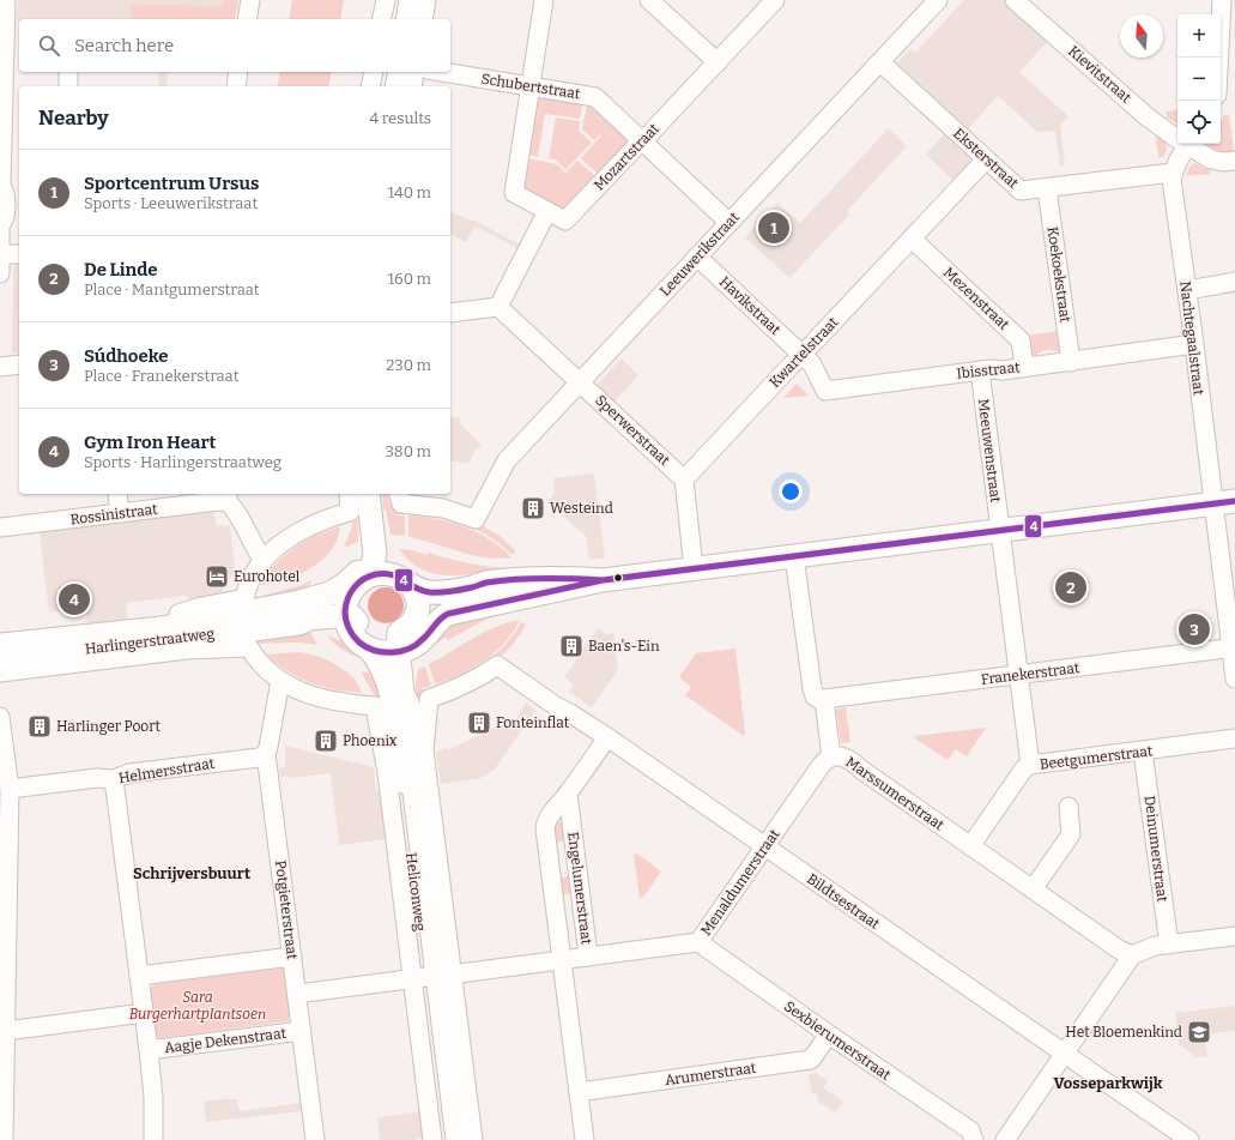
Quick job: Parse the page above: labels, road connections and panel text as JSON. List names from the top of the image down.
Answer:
{
  "streets": {
    "main road": ["Harlingerstraatweg", "Heliconweg"],
    "street": [
      "Kievitstraat",
      "Schubertstraat",
      "Mozartstraat",
      "Eksterstraat",
      "Leeuwerikstraat",
      "Koekoekstraat",
      "Mezenstraat",
      "Havikstraat",
      "Nachtegaalstraat",
      "Kwartelstraat",
      "Ibisstraat",
      "Sperwerstraat",
      "Meeuwenstraat",
      "Rossinistraat",
      "Franekerstraat",
      "Beetgumerstraat",
      "Helmersstraat",
      "Marssumerstraat",
      "Deinumerstraat",
      "Menaldumerstraat",
      "Engelumerstraat",
      "Bildtsestraat",
      "Potgieterstraat",
      "Aagje Dekenstraat",
      "Sexbierumerstraat",
      "Arumerstraat"
    ]
  },
  "crossings": [
    ["Schubertstraat", "Mozartstraat"],
    ["Schubertstraat", "Leeuwerikstraat"],
    ["Eksterstraat", "Leeuwerikstraat"],
    ["Eksterstraat", "Koekoekstraat"],
    ["Eksterstraat", "Nachtegaalstraat"],
    ["Eksterstraat", "Kwartelstraat"],
    ["Leeuwerikstraat", "Havikstraat"],
    ["Leeuwerikstraat", "Sperwerstraat"],
    ["Koekoekstraat", "Ibisstraat"],
    ["Mezenstraat", "Kwartelstraat"],
    ["Mezenstraat", "Ibisstraat"],
    ["Havikstraat", "Kwartelstraat"],
    ["Havikstraat", "Ibisstraat"],
    ["Nachtegaalstraat", "Ibisstraat"],
    ["Nachtegaalstraat", "Franekerstraat"],
    ["Kwartelstraat", "Ibisstraat"],
    ["Kwartelstraat", "Sperwerstraat"],
    ["Ibisstraat", "Meeuwenstraat"],
    ["Meeuwenstraat", "Franekerstraat"],
    ["Meeuwenstraat", "Beetgumerstraat"],
    ["Harlingerstraatweg", "Heliconweg"],
    ["Harlingerstraatweg", "Potgieterstraat"],
    ["Franekerstraat", "Marssumerstraat"],
    ["Beetgumerstraat", "Marssumerstraat"],
    ["Beetgumerstraat", "Deinumerstraat"],
    ["Helmersstraat", "Potgieterstraat"],
    ["Marssumerstraat", "Menaldumerstraat"],
    ["Menaldumerstraat", "Engelumerstraat"],
    ["Menaldumerstraat", "Bildtsestraat"],
    ["Menaldumerstraat", "Sexbierumerstraat"],
    ["Engelumerstraat", "Bildtsestraat"],
    ["Engelumerstraat", "Arumerstraat"],
    ["Heliconweg", "Bildtsestraat"],
    ["Potgieterstraat", "Aagje Dekenstraat"],
    ["Sexbierumerstraat", "Arumerstraat"]
  ],
  "districts": ["Schrijversbuurt", "Vosseparkwijk"],
  "parks": ["Sara Burgerhartplantsoen"],
  "places": {
    "building": [
      "Westeind",
      "Baen's-Ein",
      "Fonteinflat",
      "Harlinger Poort",
      "Phoenix"
    ],
    "hotel": ["Eurohotel"],
    "school or university": ["Het Bloemenkind"]
  },
  "lines": ["transit line 4"],
  "north": "top",
  "page": {
    "map_buttons": ["+", "−"],
    "search": "Search here",
    "heading": ["Nearby", "4 results"],
    "list": [
      {
        "mark": "1",
        "name": "Sportcentrum Ursus",
        "note": "Sports · Leeuwerikstraat",
        "value": "140 m"
      },
      {
        "mark": "2",
        "name": "De Linde",
        "note": "Place · Mantgumerstraat",
        "value": "160 m"
      },
      {
        "mark": "3",
        "name": "Súdhoeke",
        "note": "Place · Franekerstraat",
        "value": "230 m"
      },
      {
        "mark": "4",
        "name": "Gym Iron Heart",
        "note": "Sports · Harlingerstraatweg",
        "value": "380 m"
      }
    ],
    "pins": [
      "1",
      "2",
      "4",
      "3"
    ]
  }
}
